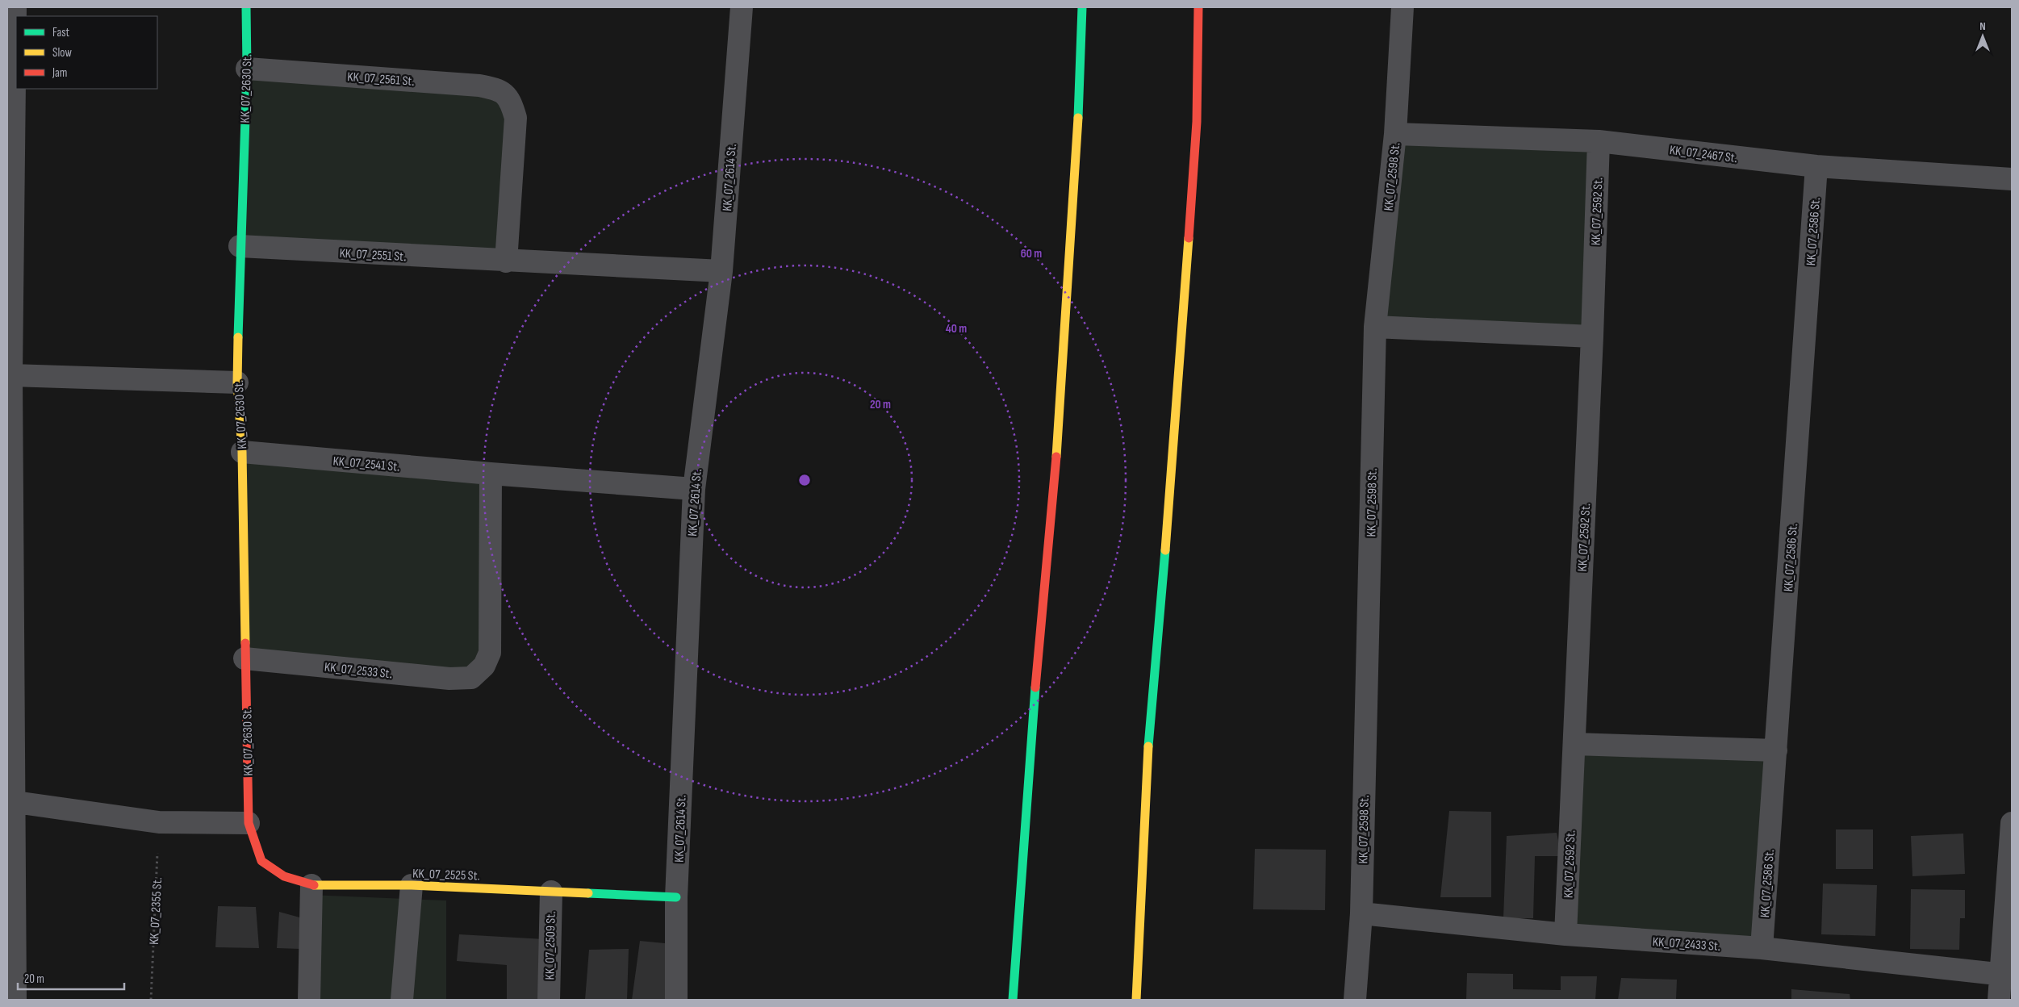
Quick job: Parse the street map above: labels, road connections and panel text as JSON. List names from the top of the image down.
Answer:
{
  "streets": {
    "main road": ["KK_07_2630 St.", "KK_07_2525 St."],
    "street": [
      "KK_07_2561 St.",
      "KK_07_2467 St.",
      "KK_07_2598 St.",
      "KK_07_2614 St.",
      "KK_07_2592 St.",
      "KK_07_2586 St.",
      "KK_07_2551 St.",
      "KK_07_2541 St.",
      "KK_07_2533 St.",
      "KK_07_2433 St.",
      "KK_07_2509 St."
    ],
    "path": ["KK_07_2355 St."]
  },
  "crossings": [
    ["KK_07_2561 St.", "KK_07_2630 St."],
    ["KK_07_2561 St.", "KK_07_2551 St."],
    ["KK_07_2630 St.", "KK_07_2551 St."],
    ["KK_07_2630 St.", "KK_07_2541 St."],
    ["KK_07_2630 St.", "KK_07_2533 St."],
    ["KK_07_2630 St.", "KK_07_2525 St."],
    ["KK_07_2467 St.", "KK_07_2598 St."],
    ["KK_07_2467 St.", "KK_07_2592 St."],
    ["KK_07_2467 St.", "KK_07_2586 St."],
    ["KK_07_2598 St.", "KK_07_2433 St."],
    ["KK_07_2614 St.", "KK_07_2551 St."],
    ["KK_07_2614 St.", "KK_07_2541 St."],
    ["KK_07_2614 St.", "KK_07_2525 St."],
    ["KK_07_2592 St.", "KK_07_2433 St."],
    ["KK_07_2586 St.", "KK_07_2433 St."],
    ["KK_07_2541 St.", "KK_07_2533 St."],
    ["KK_07_2525 St.", "KK_07_2509 St."]
  ],
  "legend": ["Fast", "Slow", "Jam"],
  "scale_bar": "20 m",
  "north": "top",
  "rings": ["60 m", "40 m", "20 m"]
}
